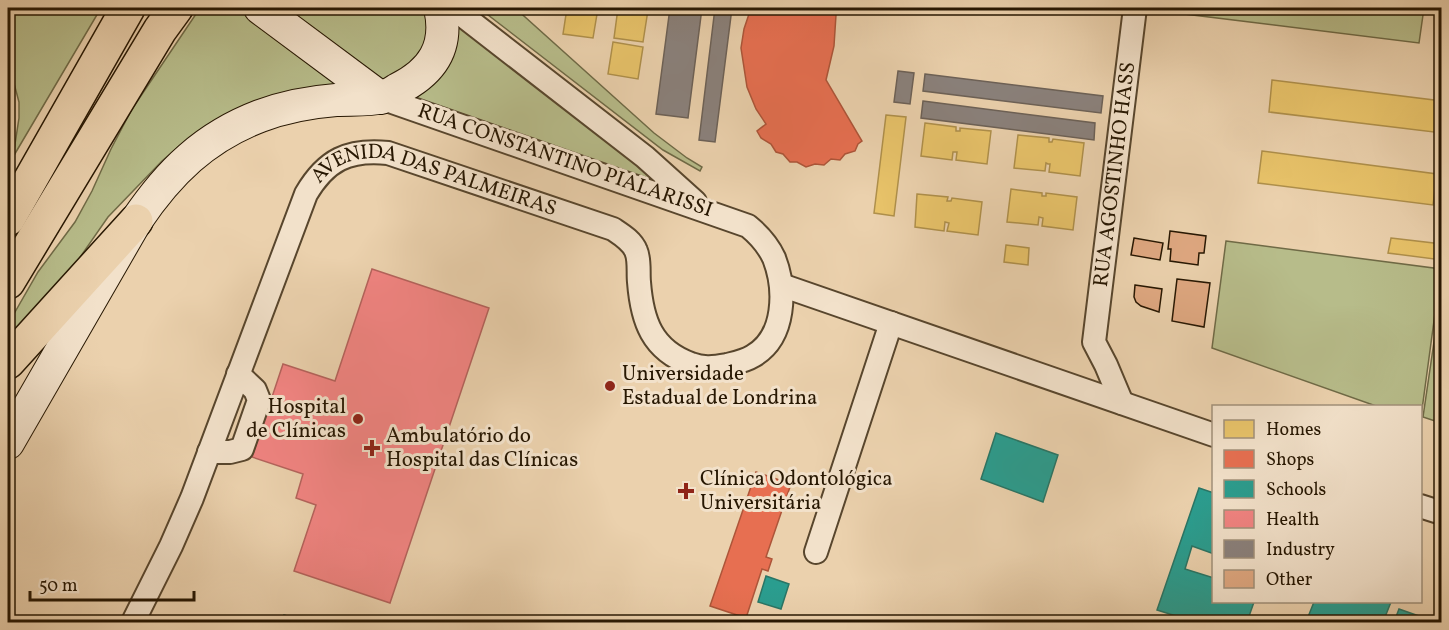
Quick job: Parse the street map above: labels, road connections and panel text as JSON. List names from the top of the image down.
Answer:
{
  "streets": {
    "street": ["RUA CONSTANTINO PIALARISSI", "RUA AGOSTINHO HASS", "AVENIDA DAS PALMEIRAS"]
  },
  "crossings": [
    ["RUA CONSTANTINO PIALARISSI", "AVENIDA DAS PALMEIRAS"]
  ],
  "places": {
    "other": ["Universidade Estadual de Londrina", "Hospital de Clínicas"],
    "health": ["Ambulatório do Hospital das Clínicas", "Clínica Odontológica Universitária"]
  },
  "legend": [
    "Homes",
    "Shops",
    "Schools",
    "Health",
    "Industry",
    "Other"
  ],
  "scale_bar": "50 m"
}
